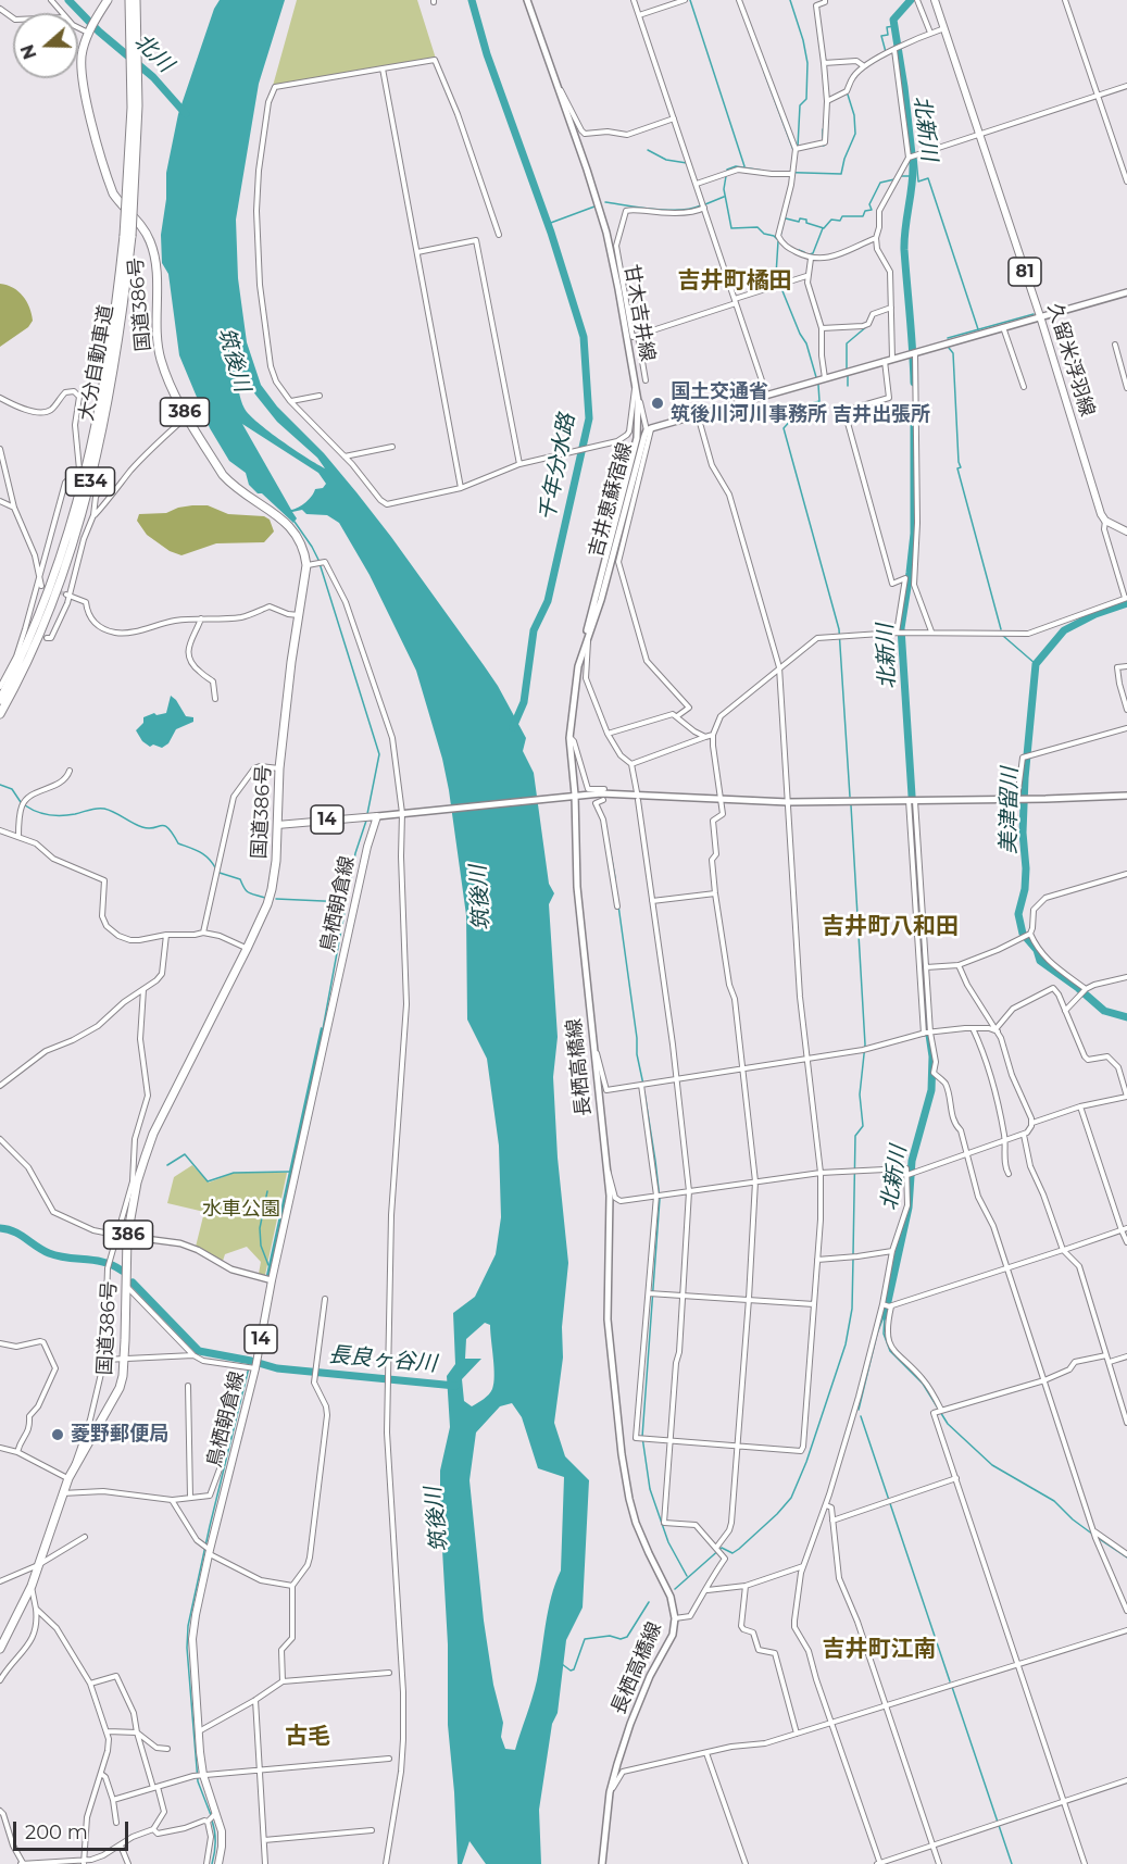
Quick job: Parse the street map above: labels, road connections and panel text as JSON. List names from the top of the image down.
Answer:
{
  "streets": {
    "highway": [
      "国道386号",
      "大分自動車道",
      "386",
      "E34"
    ],
    "main road": [
      "81",
      "甘木吉井線",
      "久留米浮羽線",
      "吉井恵蘇宿線",
      "14",
      "鳥栖朝倉線",
      "長栖高橋線"
    ]
  },
  "crossings": [
    ["国道386号", "14"],
    ["甘木吉井線", "吉井恵蘇宿線"],
    ["久留米浮羽線", "吉井恵蘇宿線"],
    ["吉井恵蘇宿線", "長栖高橋線"],
    ["14", "鳥栖朝倉線"]
  ],
  "districts": [
    "吉井町橘田",
    "吉井町八和田",
    "吉井町江南",
    "古毛"
  ],
  "water": [
    "北川",
    "北新川",
    "筑後川",
    "千年分水路",
    "美津留川",
    "長良ヶ谷川"
  ],
  "parks": ["水車公園"],
  "places": ["国土交通省 筑後川河川事務所 吉井出張所", "菱野郵便局"],
  "scale_bar": "200 m",
  "north": "left"
}
